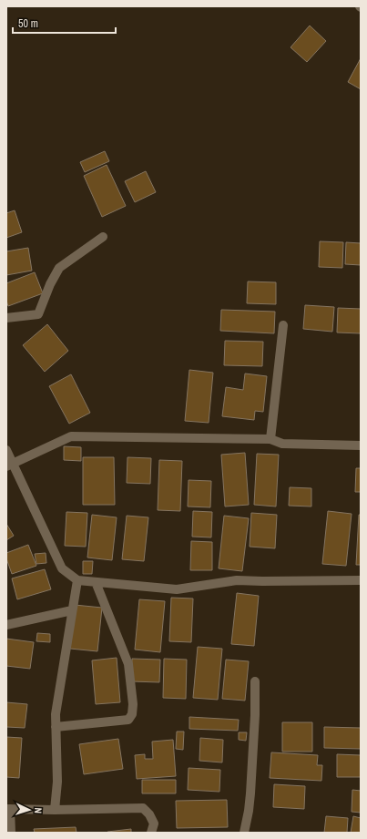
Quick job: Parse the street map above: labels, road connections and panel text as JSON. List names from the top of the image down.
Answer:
{
  "scale_bar": "50 m",
  "north": "right"
}
